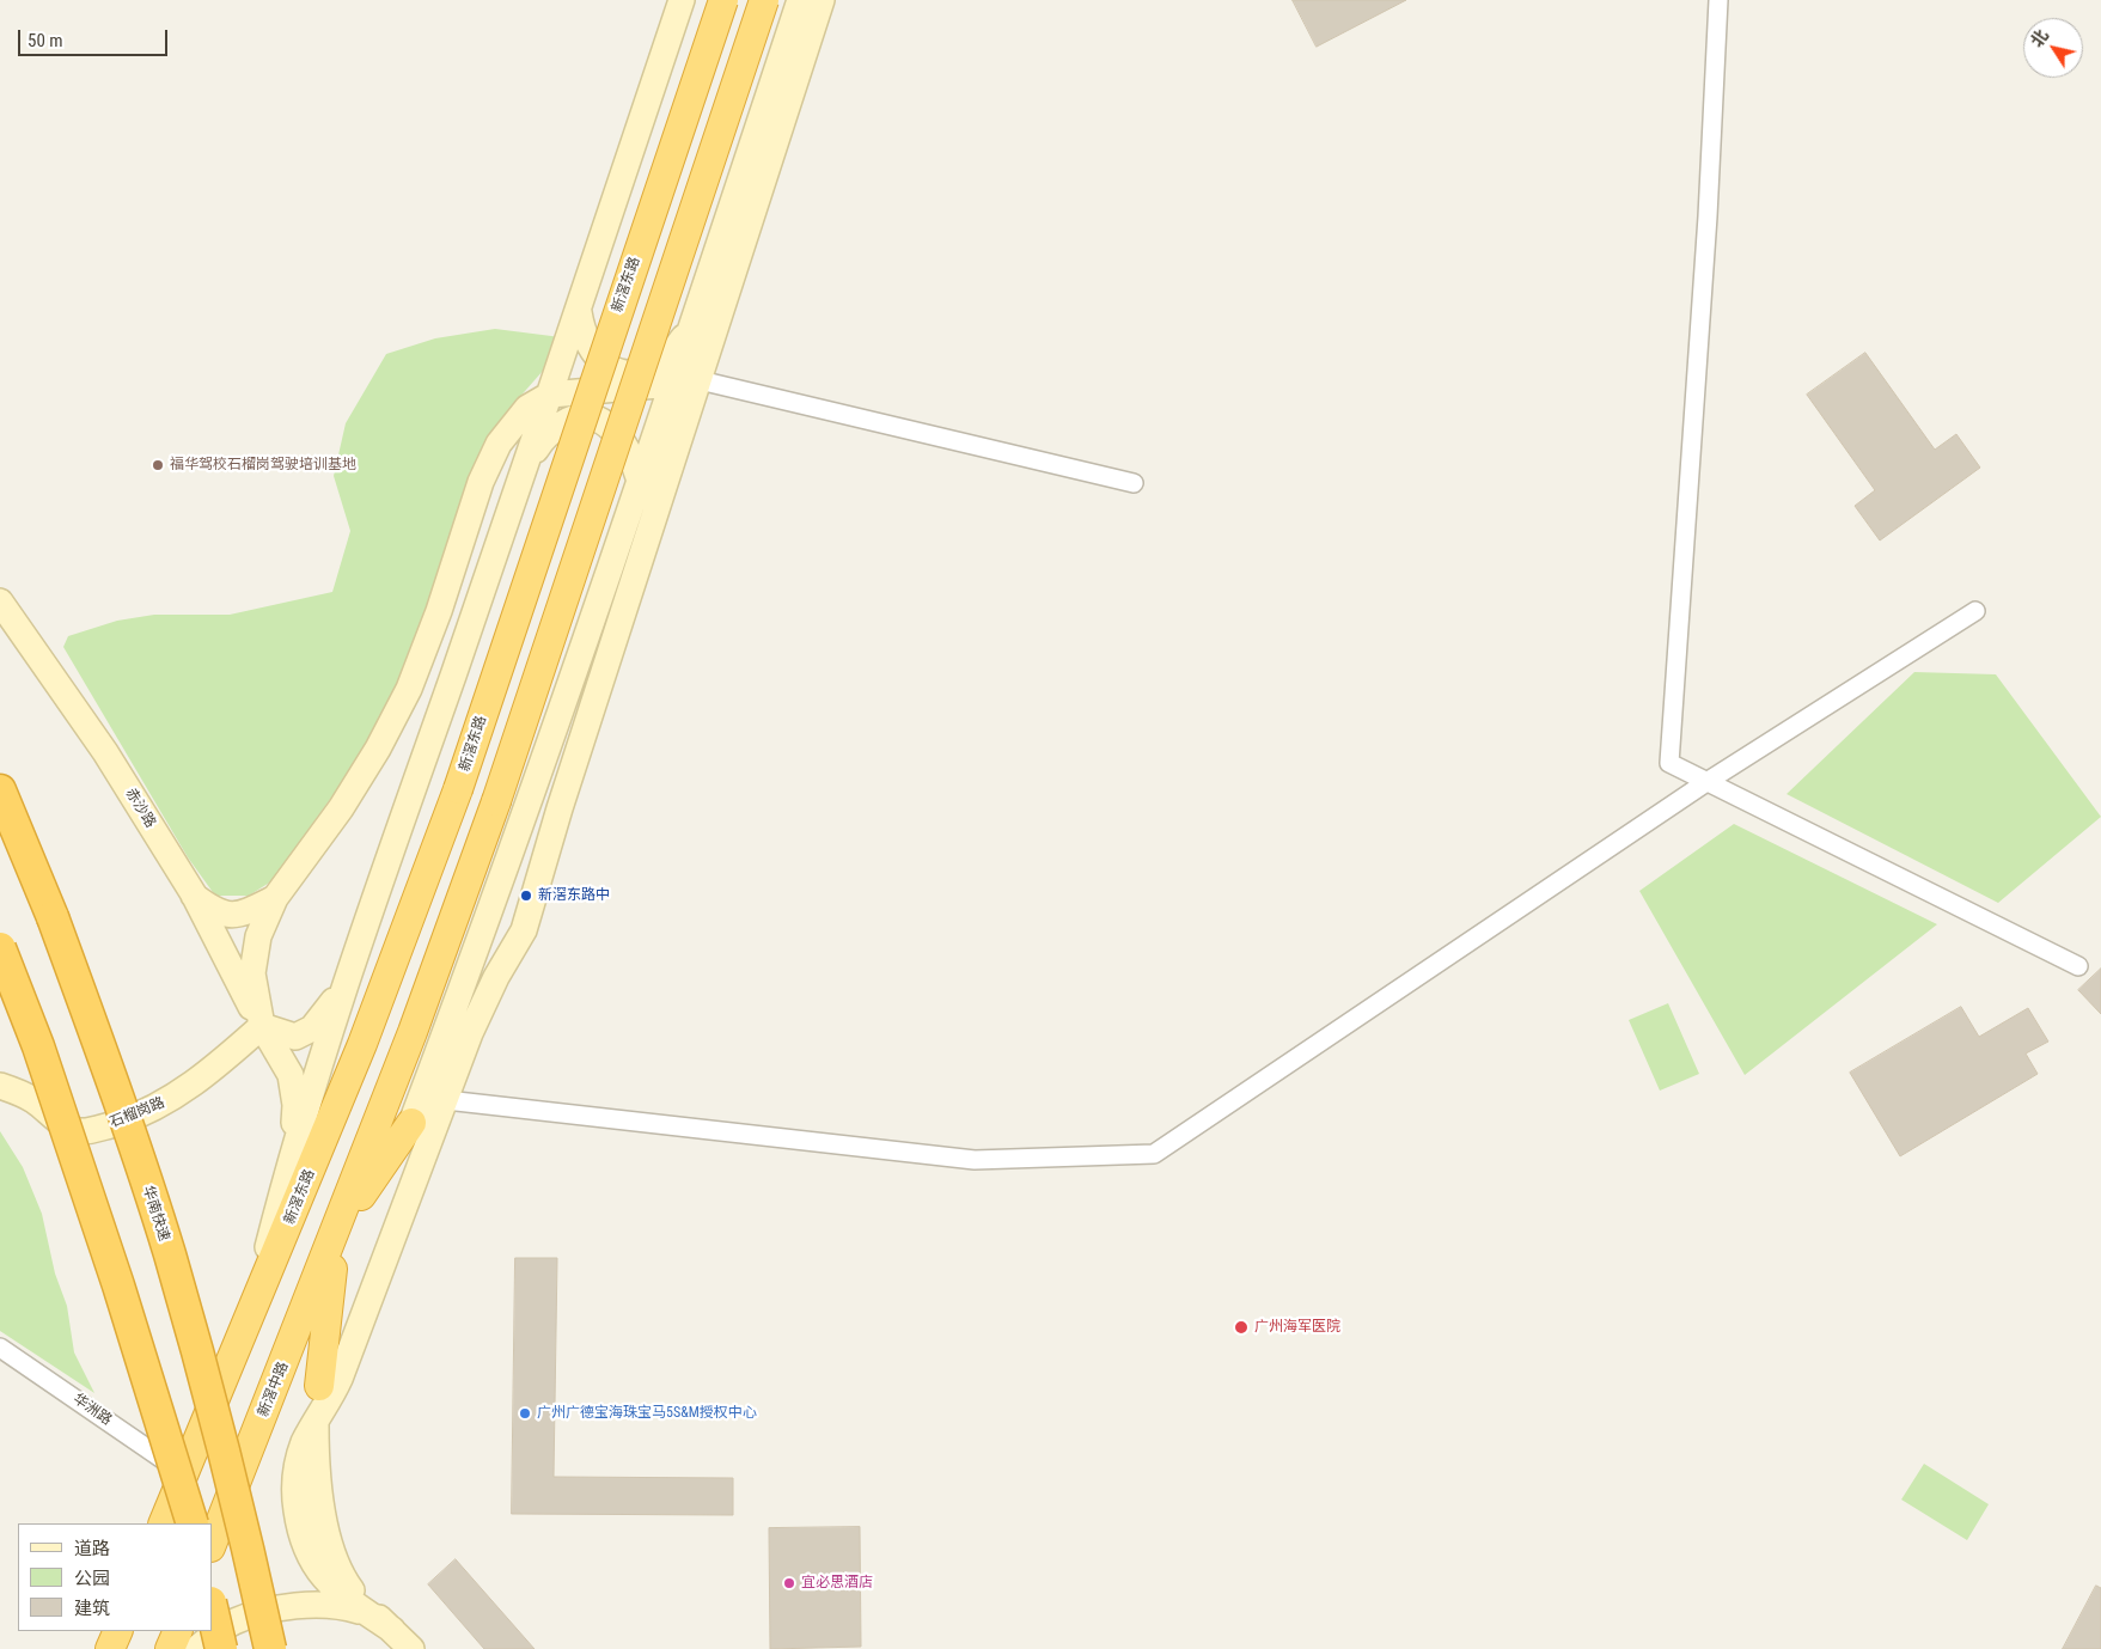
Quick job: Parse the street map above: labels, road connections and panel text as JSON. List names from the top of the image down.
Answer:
{
  "streets": {
    "highway": ["新滘东路", "华南快速", "新滘中路"],
    "main road": ["赤沙路", "石榴岗路"],
    "street": ["华洲路"]
  },
  "crossings": [
    ["新滘东路", "华洲路"],
    ["赤沙路", "石榴岗路"]
  ],
  "places": [
    "福华驾校石榴岗驾驶培训基地",
    "新滘东路中",
    "广州海军医院",
    "广州广德宝海珠宝马5S&M授权中心",
    "宜必思酒店"
  ],
  "legend": ["道路", "公园", "建筑"],
  "scale_bar": "50 m",
  "north": "top left"
}
